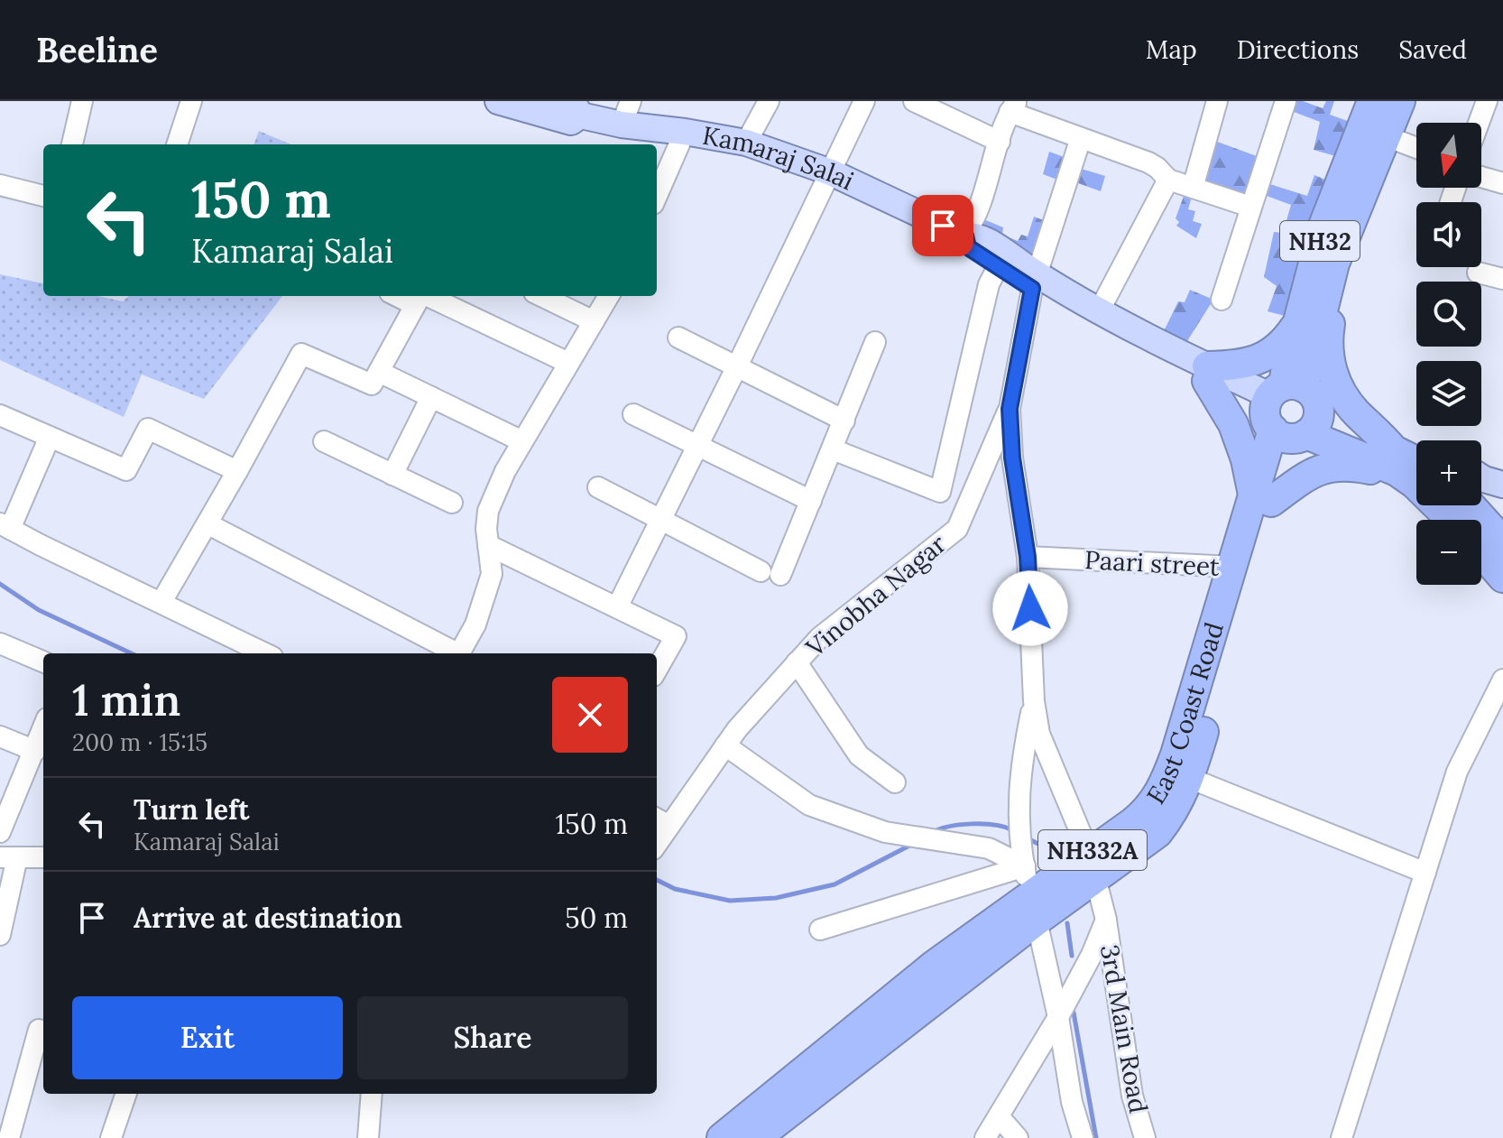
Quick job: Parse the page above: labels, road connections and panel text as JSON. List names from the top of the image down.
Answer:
{
  "streets": {
    "highway": ["NH32", "East Coast Road", "NH332A"],
    "main road": ["Kamaraj Salai"],
    "street": ["Paari street", "Vinobha Nagar", "3rd Main Road"]
  },
  "crossings": [
    ["Kamaraj Salai", "NH32"],
    ["Kamaraj Salai", "East Coast Road"],
    ["NH32", "East Coast Road"],
    ["Paari street", "East Coast Road"],
    ["East Coast Road", "3rd Main Road"]
  ],
  "north": "bottom",
  "page": {
    "header": "Beeline",
    "nav": ["Map", "Directions", "Saved"],
    "map_buttons": ["+", "−"],
    "turn": ["150 m", "Kamaraj Salai"],
    "heading": ["1 min", "200 m · 15:15"],
    "list": [
      {
        "name": "Turn left",
        "note": "Kamaraj Salai",
        "value": "150 m"
      },
      {
        "name": "Arrive at destination",
        "value": "50 m"
      }
    ],
    "buttons": ["Exit", "Share"]
  }
}
